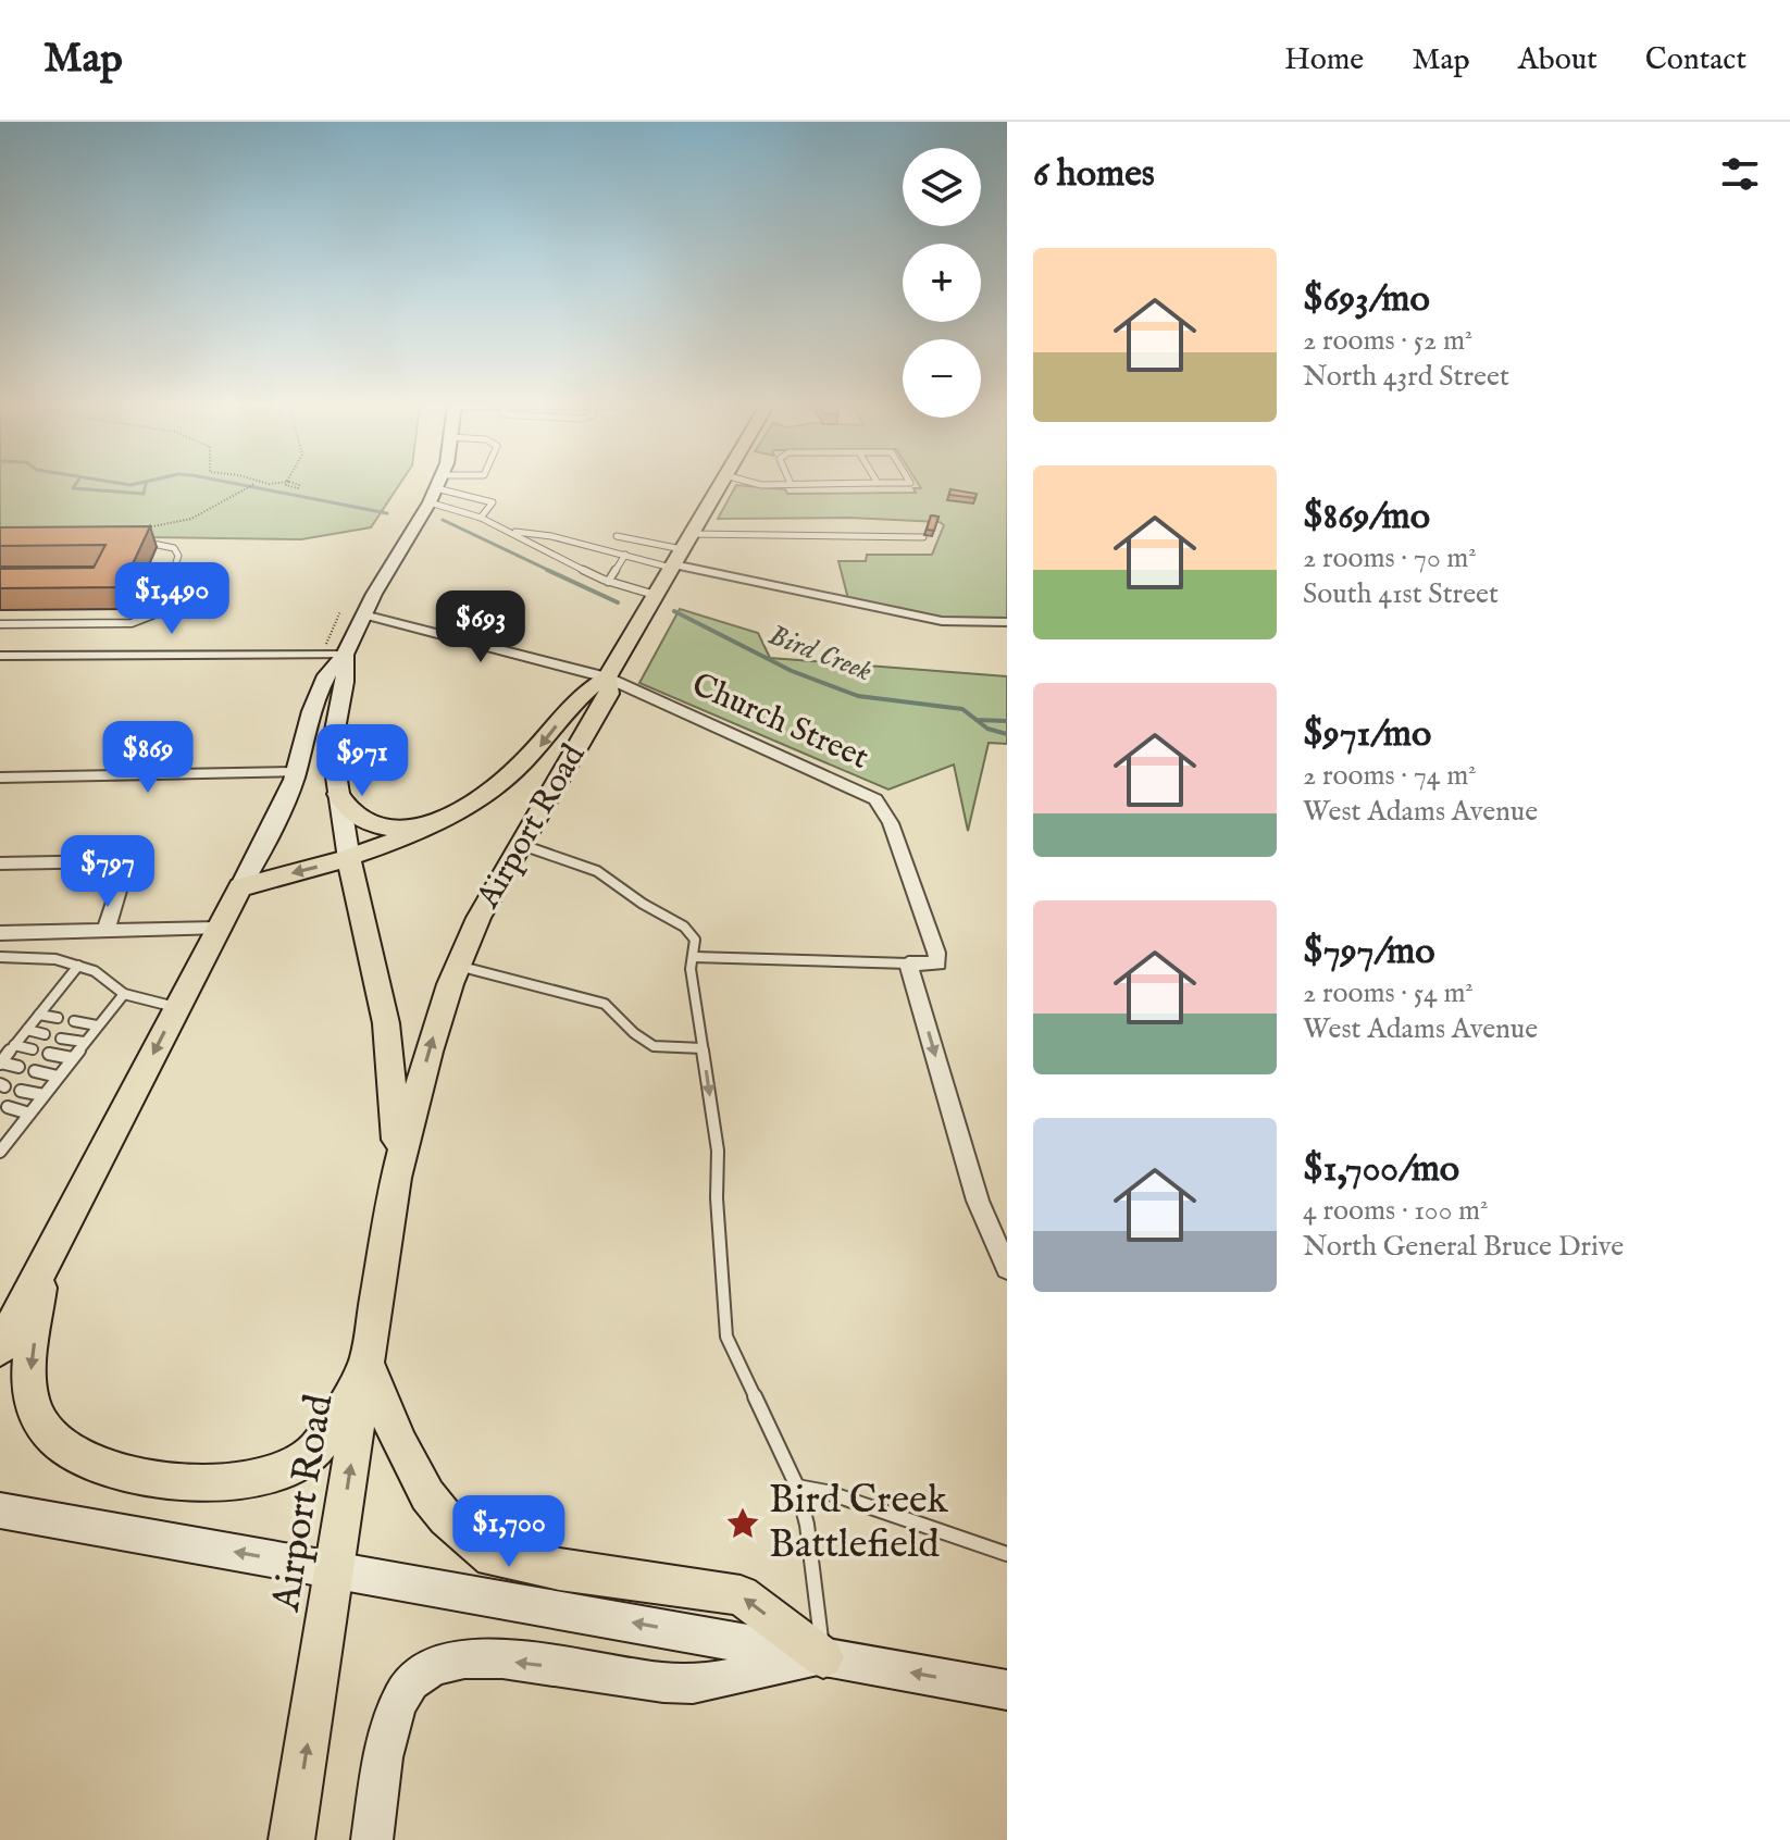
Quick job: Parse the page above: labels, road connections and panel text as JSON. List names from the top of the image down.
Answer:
{
  "streets": {
    "main road": ["Airport Road"],
    "street": ["Church Street"]
  },
  "crossings": [
    ["Church Street", "Airport Road"]
  ],
  "water": ["Bird Creek"],
  "places": {
    "place": ["Bird Creek Battlefield"]
  },
  "page": {
    "header": "Map",
    "nav": [
      "Home",
      "Map",
      "About",
      "Contact"
    ],
    "heading": "6 homes",
    "map_buttons": ["+", "−"],
    "list": [
      {
        "name": "$693/mo",
        "note": "2 rooms · 52 m² · North 43rd Street"
      },
      {
        "name": "$869/mo",
        "note": "2 rooms · 70 m² · South 41st Street"
      },
      {
        "name": "$971/mo",
        "note": "2 rooms · 74 m² · West Adams Avenue"
      },
      {
        "name": "$797/mo",
        "note": "2 rooms · 54 m² · West Adams Avenue"
      },
      {
        "name": "$1,700/mo",
        "note": "4 rooms · 100 m² · North General Bruce Drive"
      }
    ],
    "price": [
      "$1,490",
      "$693",
      "$869",
      "$971",
      "$797",
      "$1,700"
    ]
  }
}
